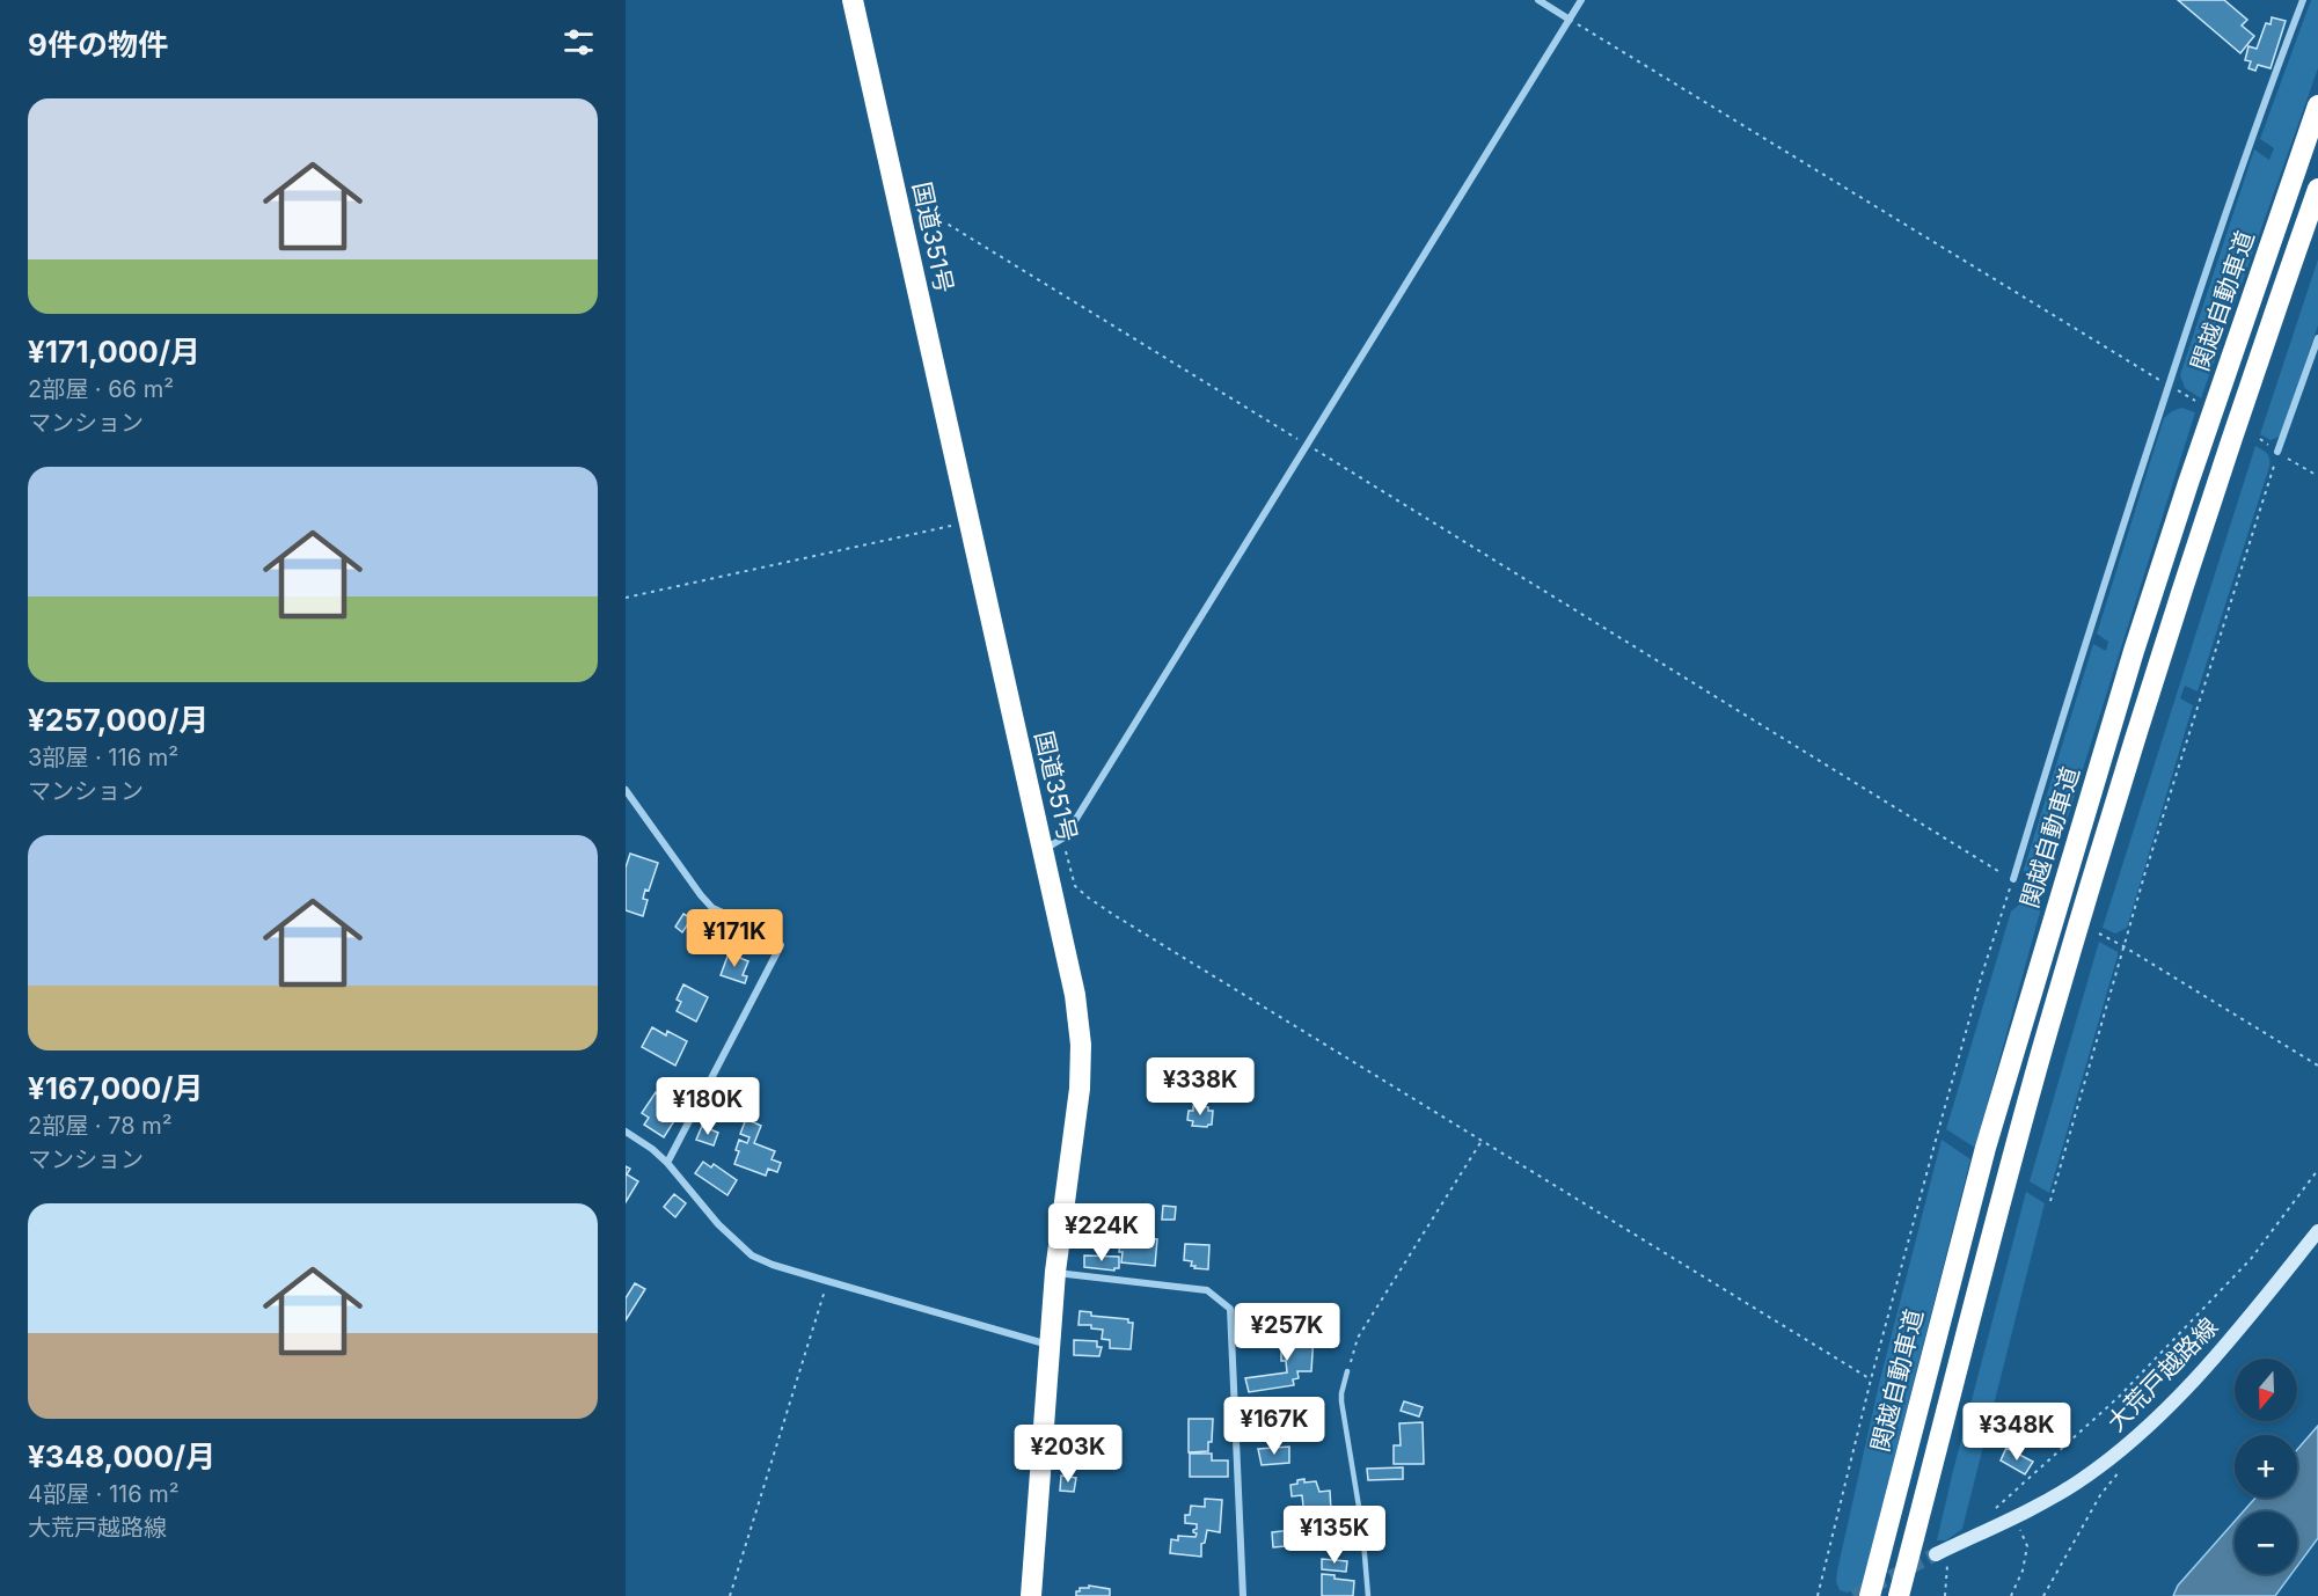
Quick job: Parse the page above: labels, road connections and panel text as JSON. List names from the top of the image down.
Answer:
{
  "streets": {
    "highway": ["国道351号", "関越自動車道"],
    "main road": ["大荒戸越路線"]
  },
  "north": "bottom",
  "page": {
    "heading": "9件の物件",
    "list": [
      {
        "name": "¥171,000/月",
        "note": "2部屋 · 66 m² · マンション"
      },
      {
        "name": "¥257,000/月",
        "note": "3部屋 · 116 m² · マンション"
      },
      {
        "name": "¥167,000/月",
        "note": "2部屋 · 78 m² · マンション"
      },
      {
        "name": "¥348,000/月",
        "note": "4部屋 · 116 m² · 大荒戸越路線"
      }
    ],
    "price": [
      "¥171K",
      "¥338K",
      "¥180K",
      "¥224K",
      "¥257K",
      "¥167K",
      "¥348K",
      "¥203K",
      "¥135K"
    ],
    "map_buttons": ["+", "−"]
  }
}
